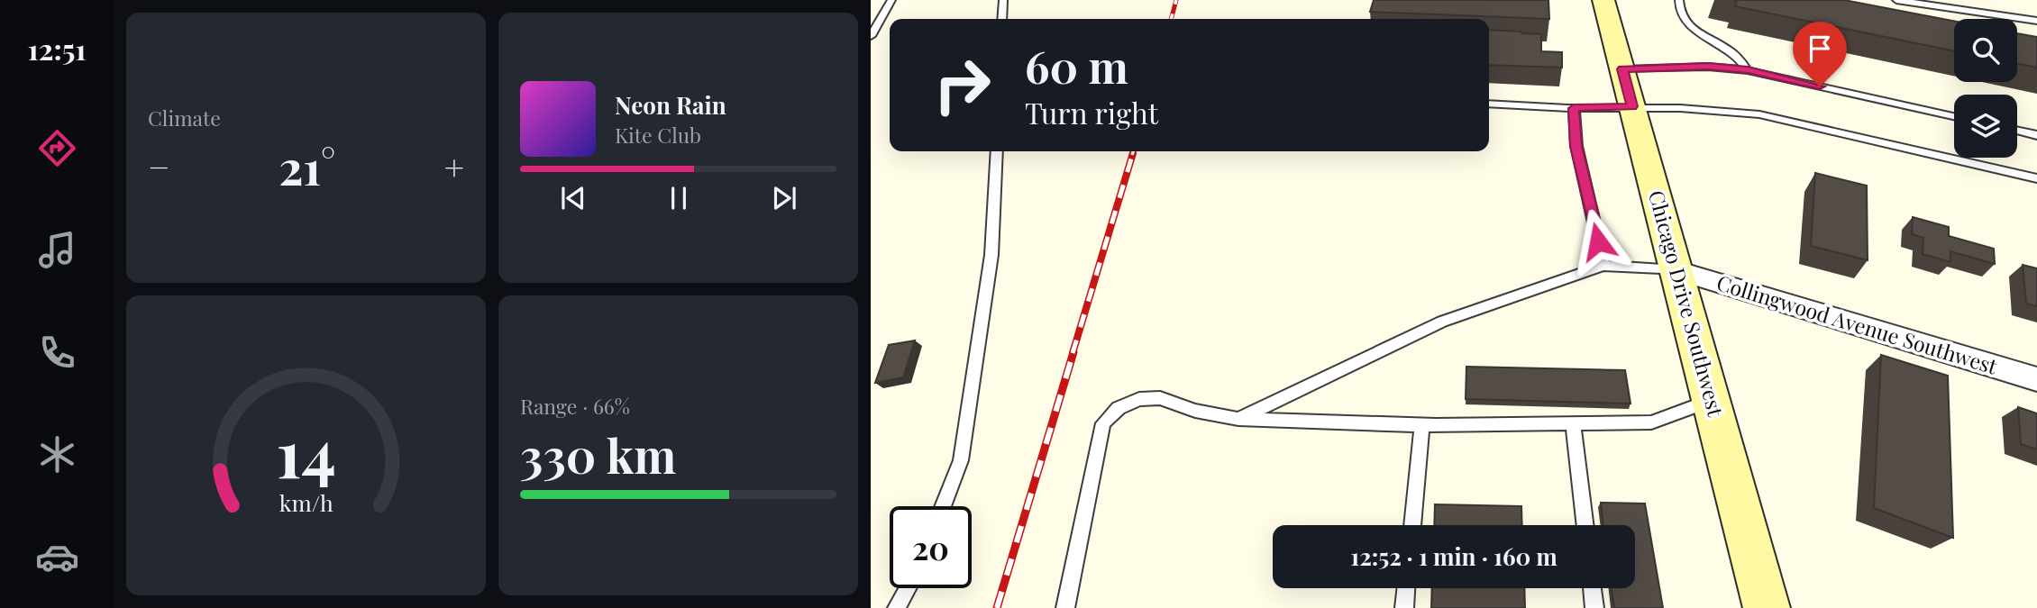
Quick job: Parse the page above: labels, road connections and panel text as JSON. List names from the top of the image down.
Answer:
{
  "streets": {
    "main road": ["Chicago Drive Southwest"],
    "street": ["Collingwood Avenue Southwest"]
  },
  "crossings": [
    ["Chicago Drive Southwest", "Collingwood Avenue Southwest"]
  ],
  "page": {
    "tabs": "12:51",
    "tile": [
      "Climate",
      ["Range · 66%", "330 km"]
    ],
    "turn": ["60 m", "Turn right"],
    "song": ["Neon Rain", "Kite Club"],
    "heat": ["−", "21°", "+"],
    "limit": "20",
    "trip": "12:52 · 1 min · 160 m",
    "gauge": ["14", "km/h"]
  }
}
